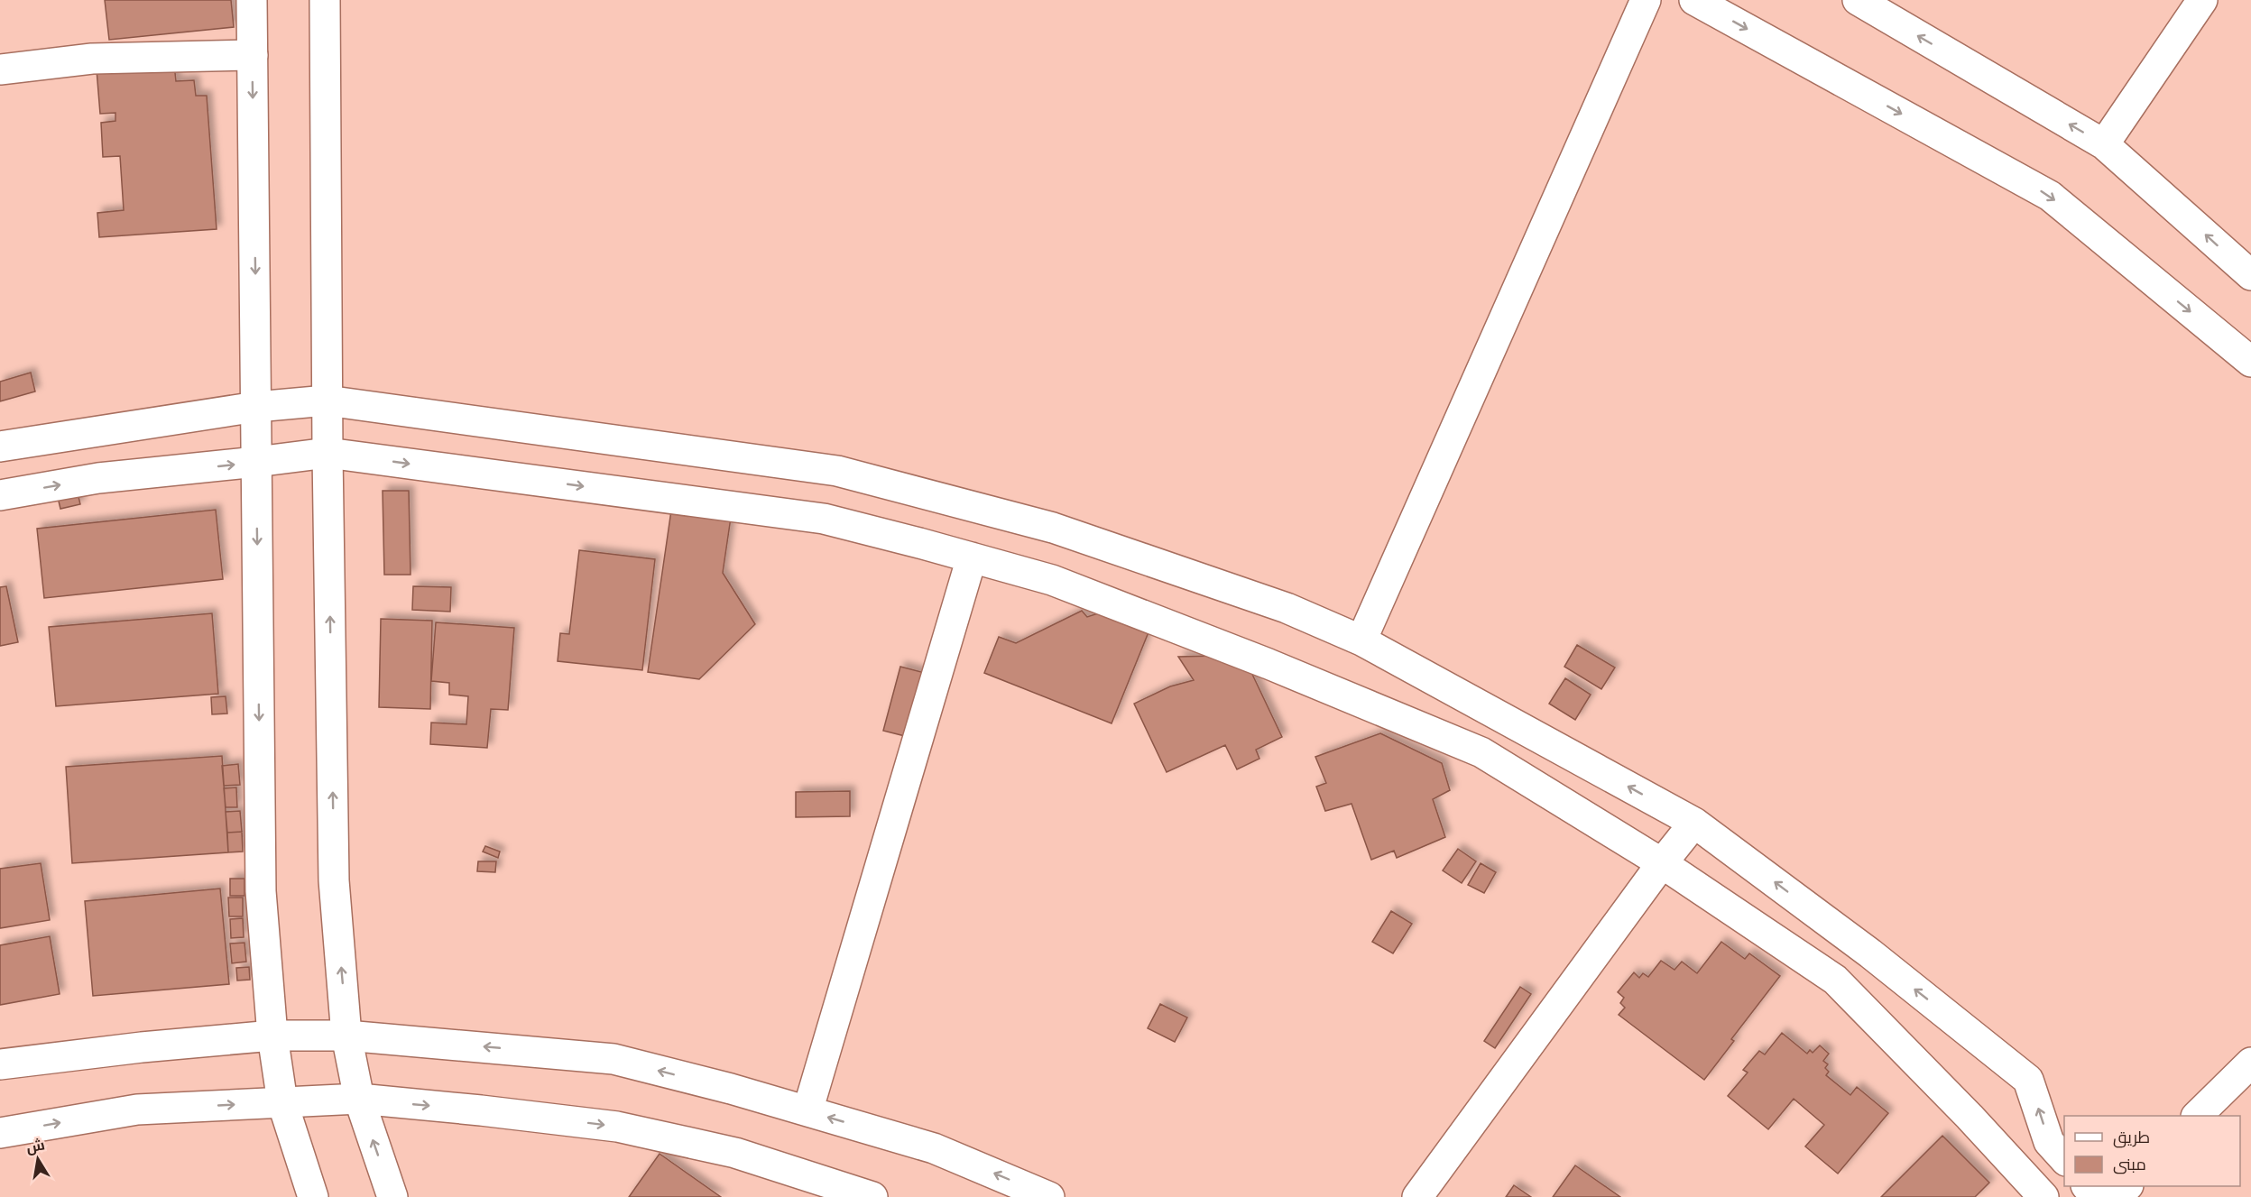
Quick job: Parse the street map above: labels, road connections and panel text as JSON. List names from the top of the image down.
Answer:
{
  "legend": ["طريق", "مبنى"],
  "north": "top"
}
